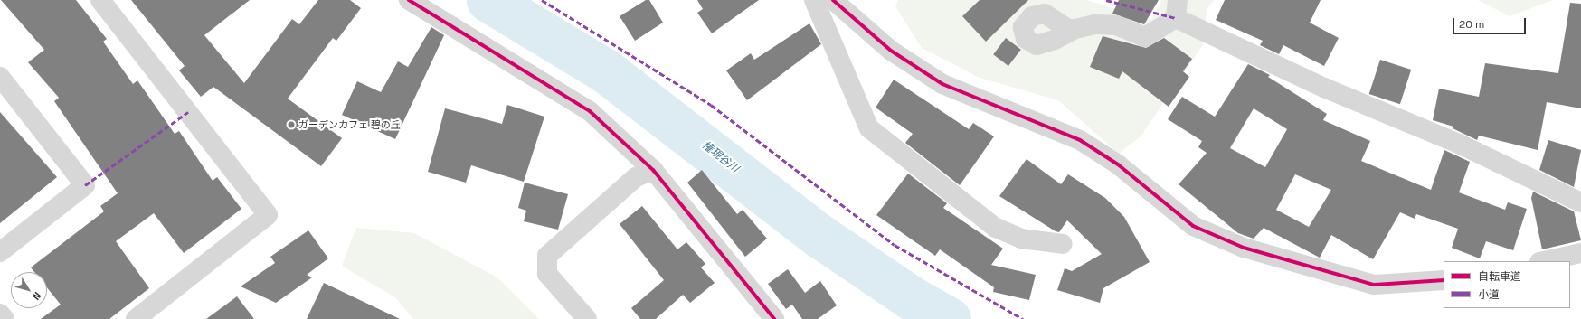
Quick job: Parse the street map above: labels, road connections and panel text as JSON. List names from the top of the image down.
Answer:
{
  "water": ["権現谷川"],
  "places": ["ガーデンカフェ 碧の丘"],
  "legend": ["自転車道", "小道"],
  "scale_bar": "20 m",
  "north": "bottom right"
}
